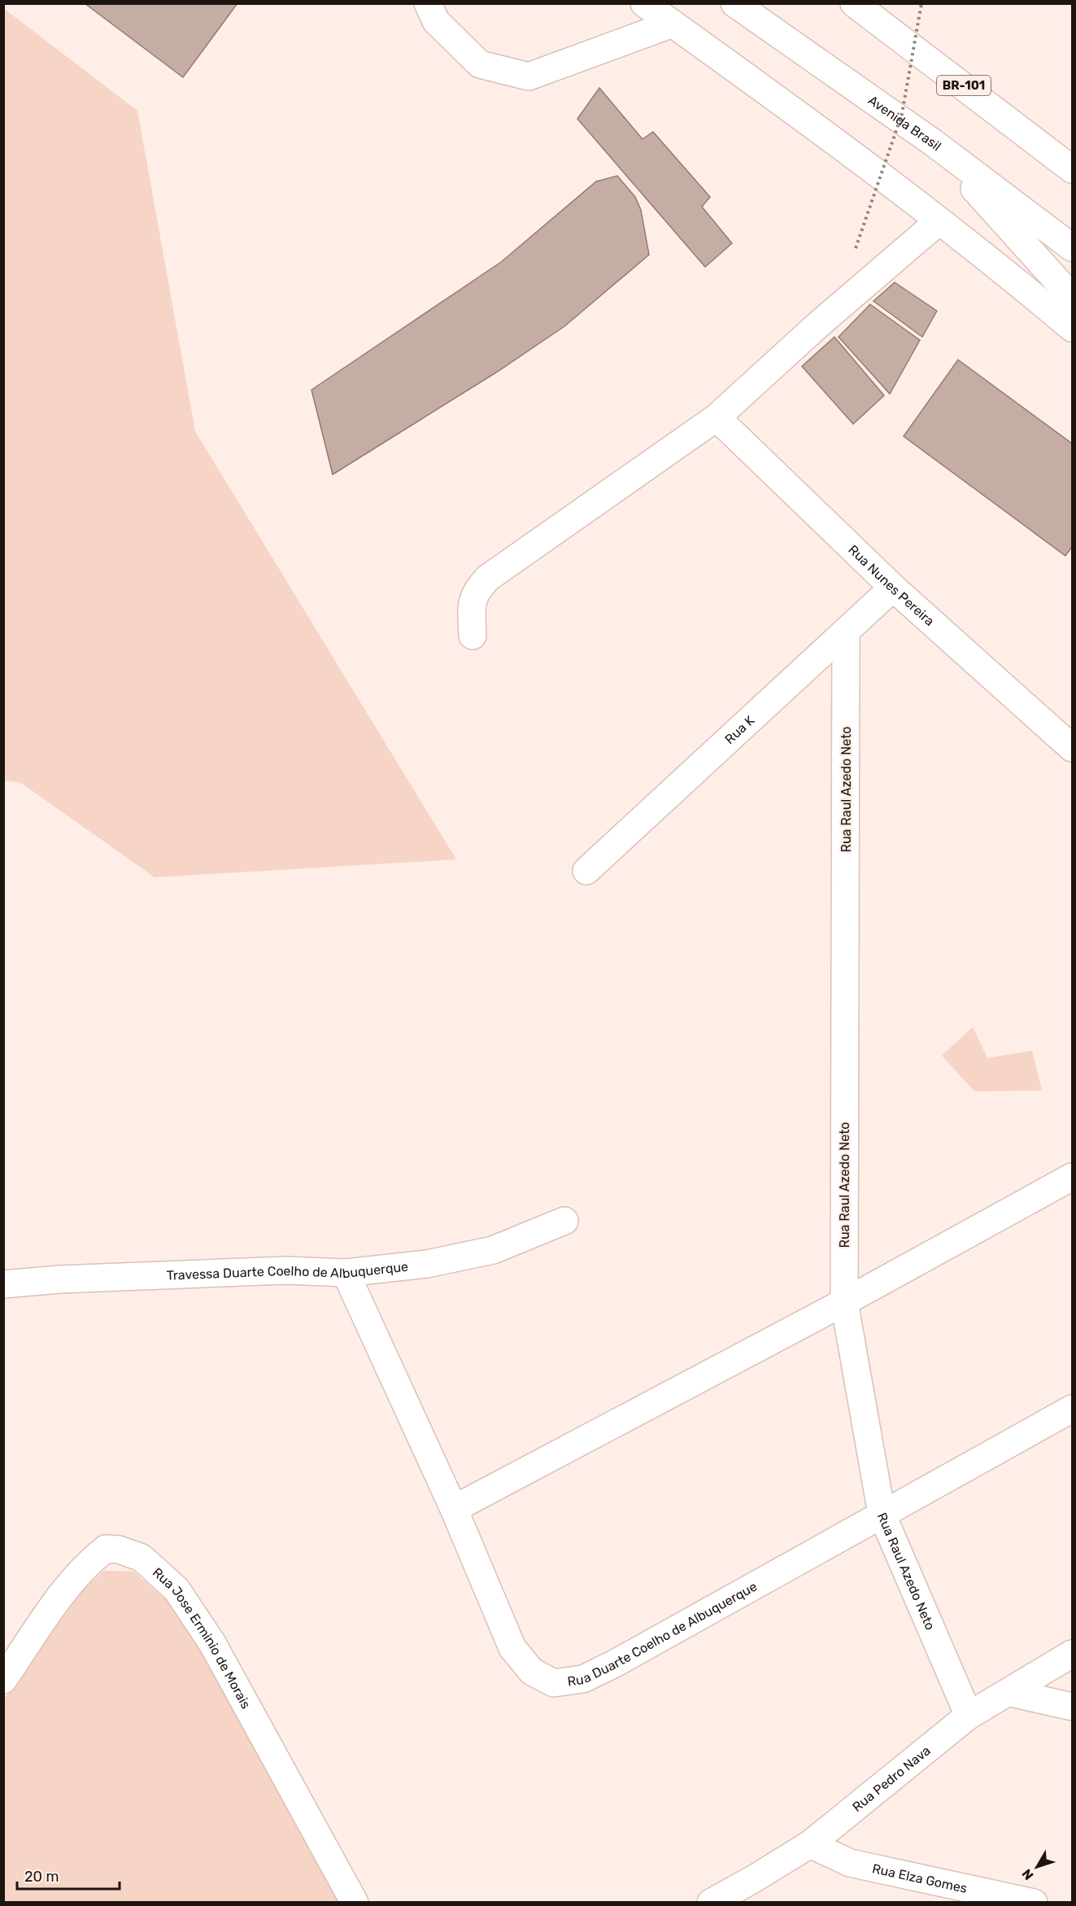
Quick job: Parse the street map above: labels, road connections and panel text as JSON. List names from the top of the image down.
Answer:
{
  "streets": {
    "main road": [
      "BR-101",
      "Avenida Brasil",
      "Rua Nunes Pereira",
      "Rua K",
      "Rua Raul Azedo Neto",
      "Travessa Duarte Coelho de Albuquerque",
      "Rua Duarte Coelho de Albuquerque",
      "Rua Jose Erminio de Morais",
      "Rua Pedro Nava",
      "Rua Elza Gomes"
    ]
  },
  "crossings": [
    ["Rua Nunes Pereira", "Rua K"],
    ["Rua K", "Rua Raul Azedo Neto"],
    ["Rua Raul Azedo Neto", "Rua Duarte Coelho de Albuquerque"],
    ["Rua Raul Azedo Neto", "Rua Pedro Nava"],
    ["Travessa Duarte Coelho de Albuquerque", "Rua Duarte Coelho de Albuquerque"],
    ["Rua Pedro Nava", "Rua Elza Gomes"]
  ],
  "scale_bar": "20 m",
  "north": "bottom left"
}
